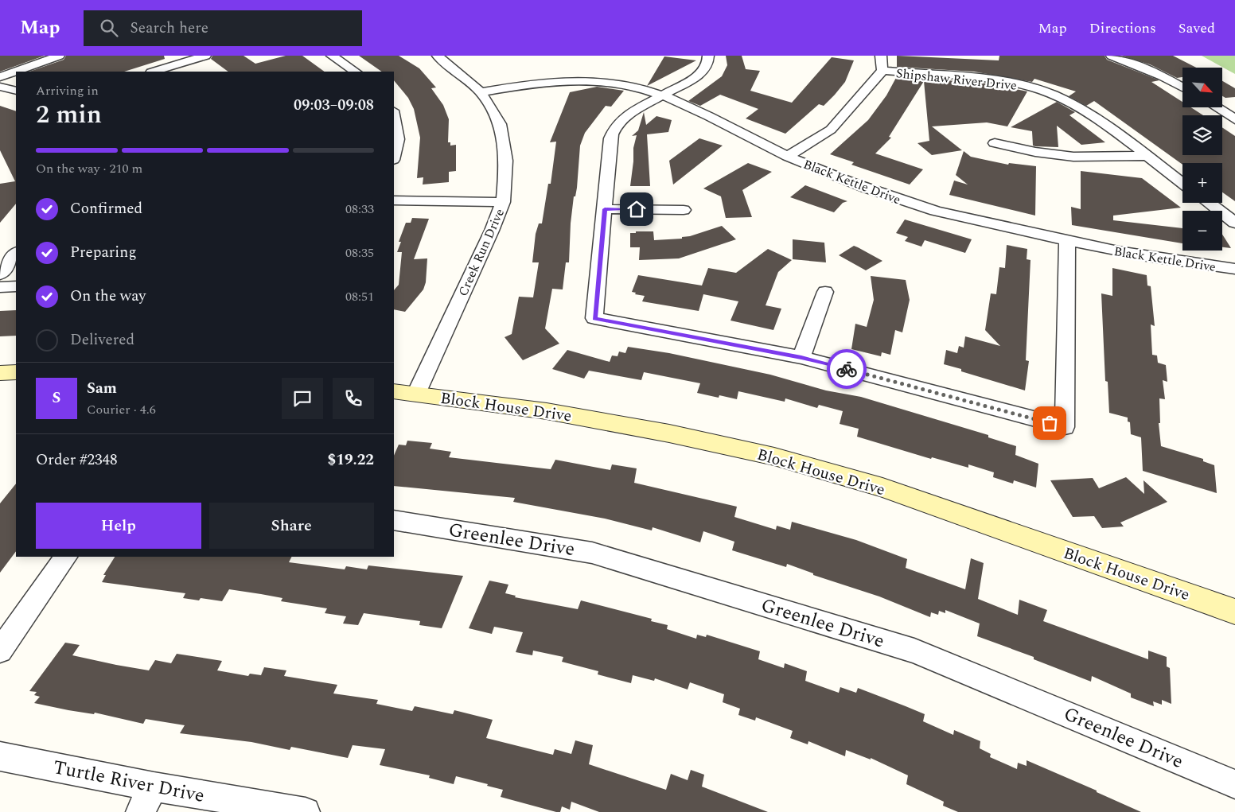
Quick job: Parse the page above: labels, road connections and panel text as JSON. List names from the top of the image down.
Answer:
{
  "streets": {
    "street": [
      "Shipshaw River Drive",
      "Black Kettle Drive",
      "Creek Run Drive",
      "Block House Drive",
      "Greenlee Drive",
      "Turtle River Drive"
    ]
  },
  "crossings": [
    ["Black Kettle Drive", "Creek Run Drive"],
    ["Creek Run Drive", "Block House Drive"]
  ],
  "north": "bottom right",
  "page": {
    "header": "Map",
    "search": "Search here",
    "nav": ["Map", "Directions", "Saved"],
    "map_buttons": ["+", "−"],
    "heading": ["2 min", "Arriving in", "09:03–09:08"],
    "panel": [
      "Sam",
      "Courier · 4.6",
      "Order #2348",
      "$19.22"
    ],
    "bar": "On the way · 210 m",
    "list": [
      ["Confirmed", "08:33"],
      ["Preparing", "08:35"],
      ["On the way", "08:51"],
      "Delivered"
    ],
    "round": "S",
    "buttons": ["Help", "Share"]
  }
}
